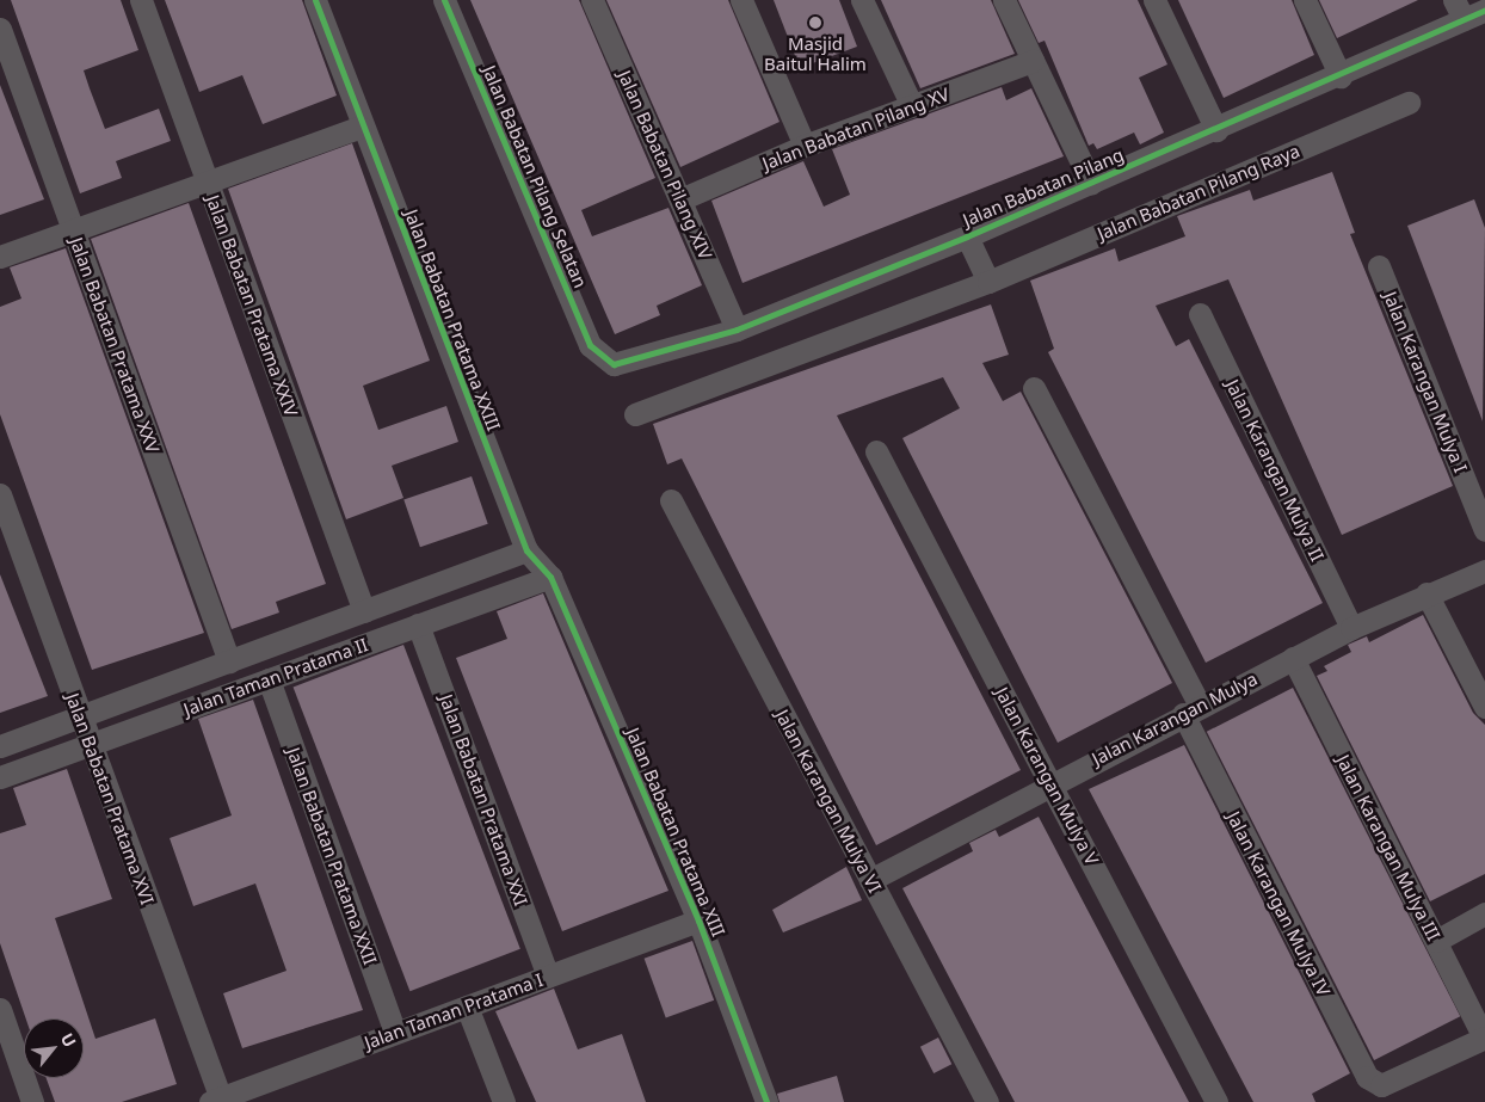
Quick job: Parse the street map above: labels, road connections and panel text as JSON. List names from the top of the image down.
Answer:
{
  "streets": {
    "street": [
      "Jalan Babatan Pilang XV",
      "Jalan Babatan Pilang XIV",
      "Jalan Babatan Pilang Selatan",
      "Jalan Babatan Pilang",
      "Jalan Babatan Pilang Raya",
      "Jalan Babatan Pratama XXIV",
      "Jalan Babatan Pratama XXIII",
      "Jalan Babatan Pratama XXV",
      "Jalan Karangan Mulya I",
      "Jalan Karangan Mulya II",
      "Jalan Taman Pratama II",
      "Jalan Karangan Mulya",
      "Jalan Karangan Mulya V",
      "Jalan Babatan Pratama XVI",
      "Jalan Babatan Pratama XXI",
      "Jalan Karangan Mulya VI",
      "Jalan Babatan Pratama XIII",
      "Jalan Karangan Mulya III",
      "Jalan Babatan Pratama XXII",
      "Jalan Karangan Mulya IV",
      "Jalan Taman Pratama I"
    ]
  },
  "crossings": [
    ["Jalan Babatan Pilang XV", "Jalan Babatan Pilang XIV"],
    ["Jalan Babatan Pilang XIV", "Jalan Babatan Pilang"],
    ["Jalan Babatan Pilang Selatan", "Jalan Babatan Pilang"],
    ["Jalan Babatan Pratama XXIV", "Jalan Taman Pratama II"],
    ["Jalan Babatan Pratama XXIII", "Jalan Taman Pratama II"],
    ["Jalan Babatan Pratama XXIII", "Jalan Babatan Pratama XIII"],
    ["Jalan Babatan Pratama XXV", "Jalan Taman Pratama II"],
    ["Jalan Karangan Mulya II", "Jalan Karangan Mulya"],
    ["Jalan Taman Pratama II", "Jalan Babatan Pratama XVI"],
    ["Jalan Taman Pratama II", "Jalan Babatan Pratama XXI"],
    ["Jalan Taman Pratama II", "Jalan Babatan Pratama XIII"],
    ["Jalan Taman Pratama II", "Jalan Babatan Pratama XXII"],
    ["Jalan Karangan Mulya", "Jalan Karangan Mulya V"],
    ["Jalan Karangan Mulya", "Jalan Karangan Mulya VI"],
    ["Jalan Karangan Mulya", "Jalan Karangan Mulya III"],
    ["Jalan Karangan Mulya", "Jalan Karangan Mulya IV"],
    ["Jalan Babatan Pratama XVI", "Jalan Taman Pratama I"],
    ["Jalan Babatan Pratama XXI", "Jalan Taman Pratama I"],
    ["Jalan Babatan Pratama XIII", "Jalan Taman Pratama I"],
    ["Jalan Karangan Mulya III", "Jalan Karangan Mulya IV"],
    ["Jalan Babatan Pratama XXII", "Jalan Taman Pratama I"]
  ],
  "places": ["Masjid Baitul Halim"],
  "north": "top right"
}
